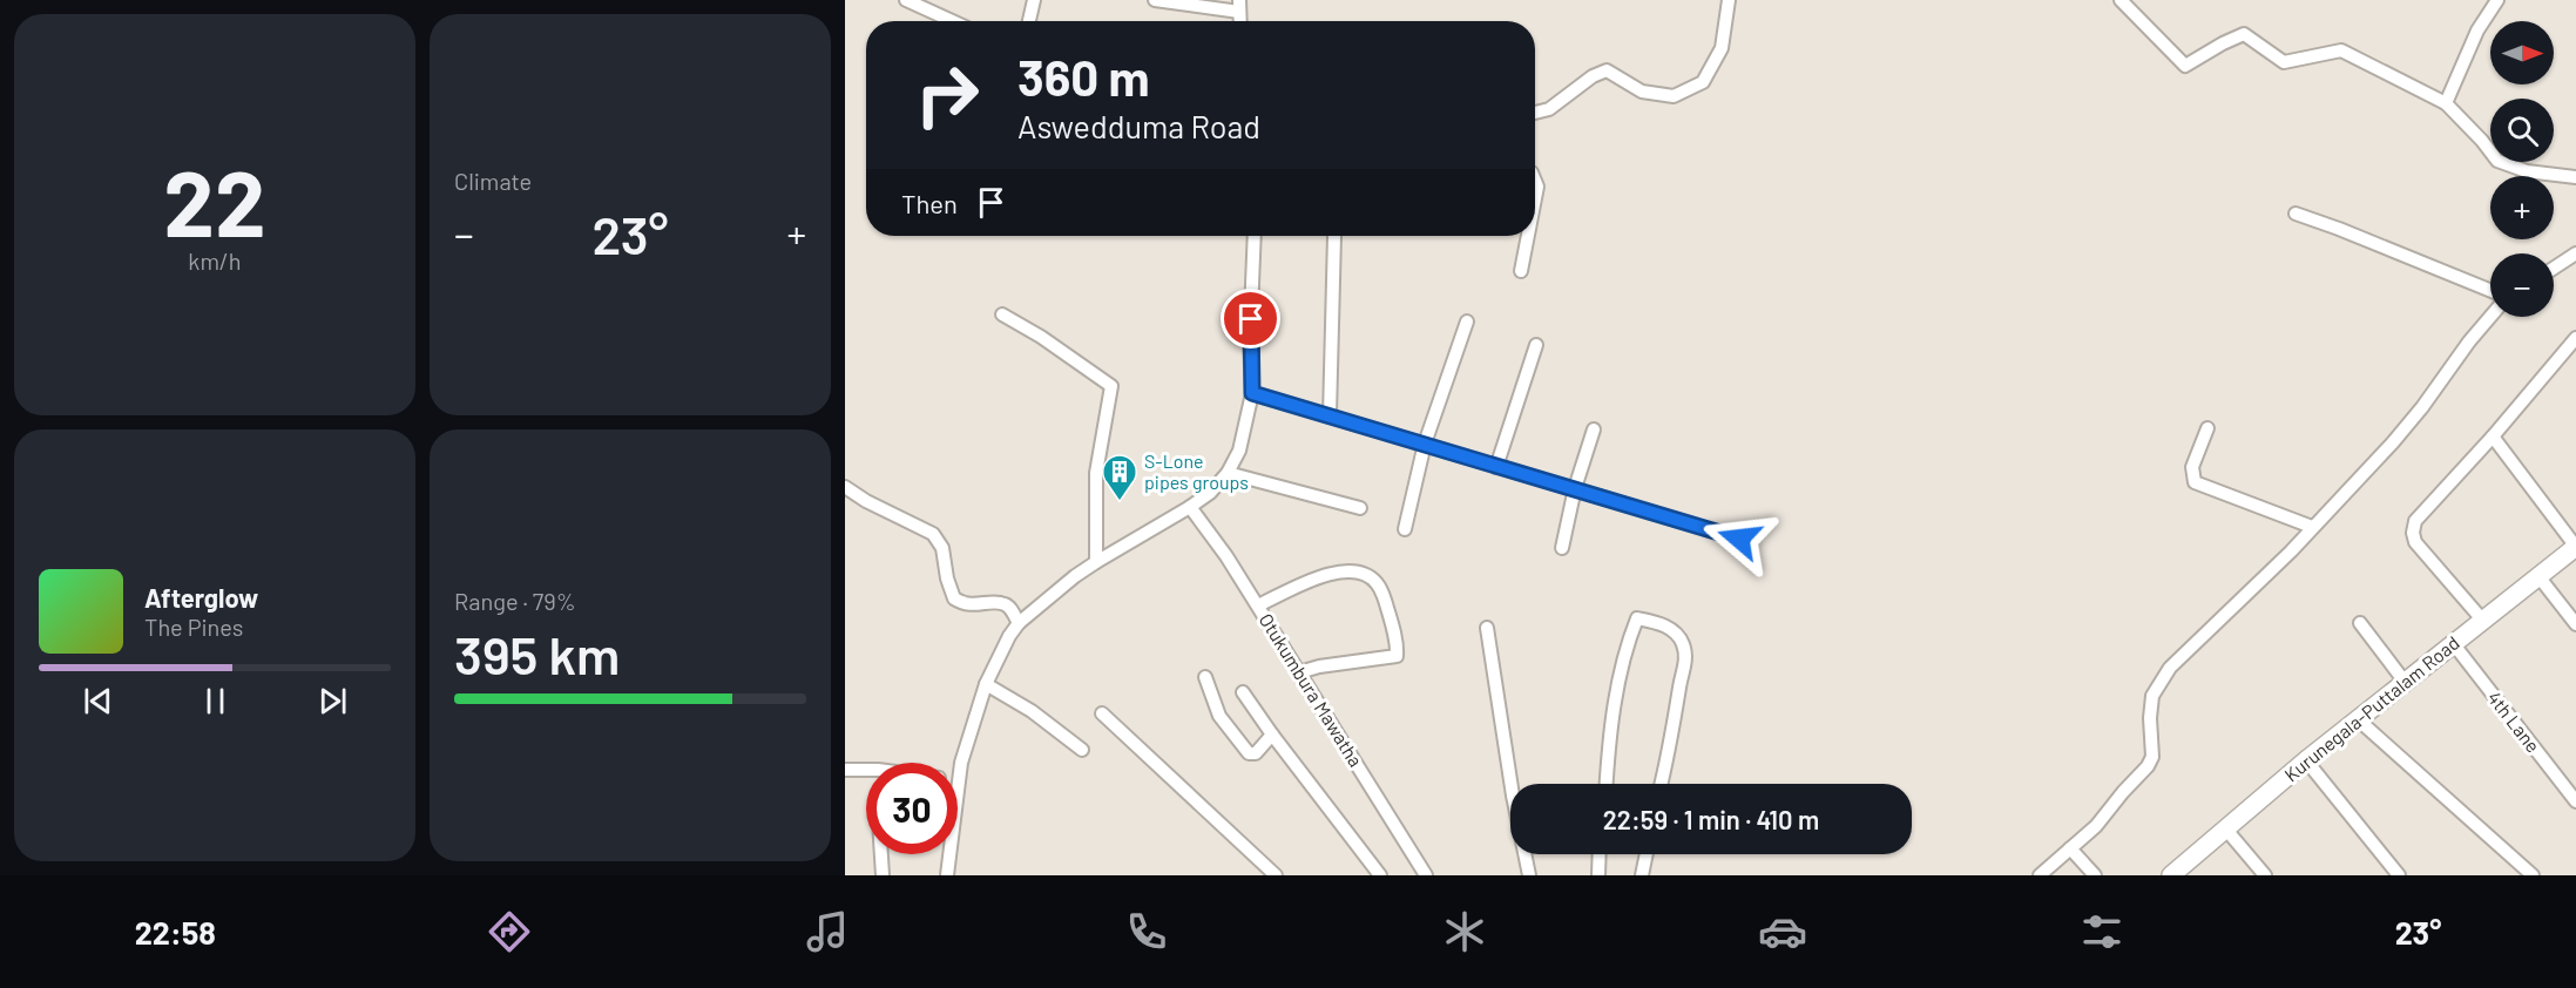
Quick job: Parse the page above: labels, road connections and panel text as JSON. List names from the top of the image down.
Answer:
{
  "streets": {
    "highway": ["Kurunegala-Puttalam Road"],
    "street": ["Otukumbura Mawatha", "4th Lane"]
  },
  "crossings": [
    ["Kurunegala-Puttalam Road", "4th Lane"]
  ],
  "places": {
    "building": ["S-Lone pipes groups"]
  },
  "north": "right",
  "page": {
    "tile": [
      ["22", "km/h"],
      "Climate",
      ["Range · 79%", "395 km"]
    ],
    "map_buttons": ["+", "−"],
    "turn": ["360 m", "Aswedduma Road"],
    "then": "Then",
    "heat": ["−", "23°", "+"],
    "song": ["Afterglow", "The Pines"],
    "limit": "30",
    "trip": "22:59 · 1 min · 410 m",
    "tabs": ["22:58", "23°"]
  }
}
